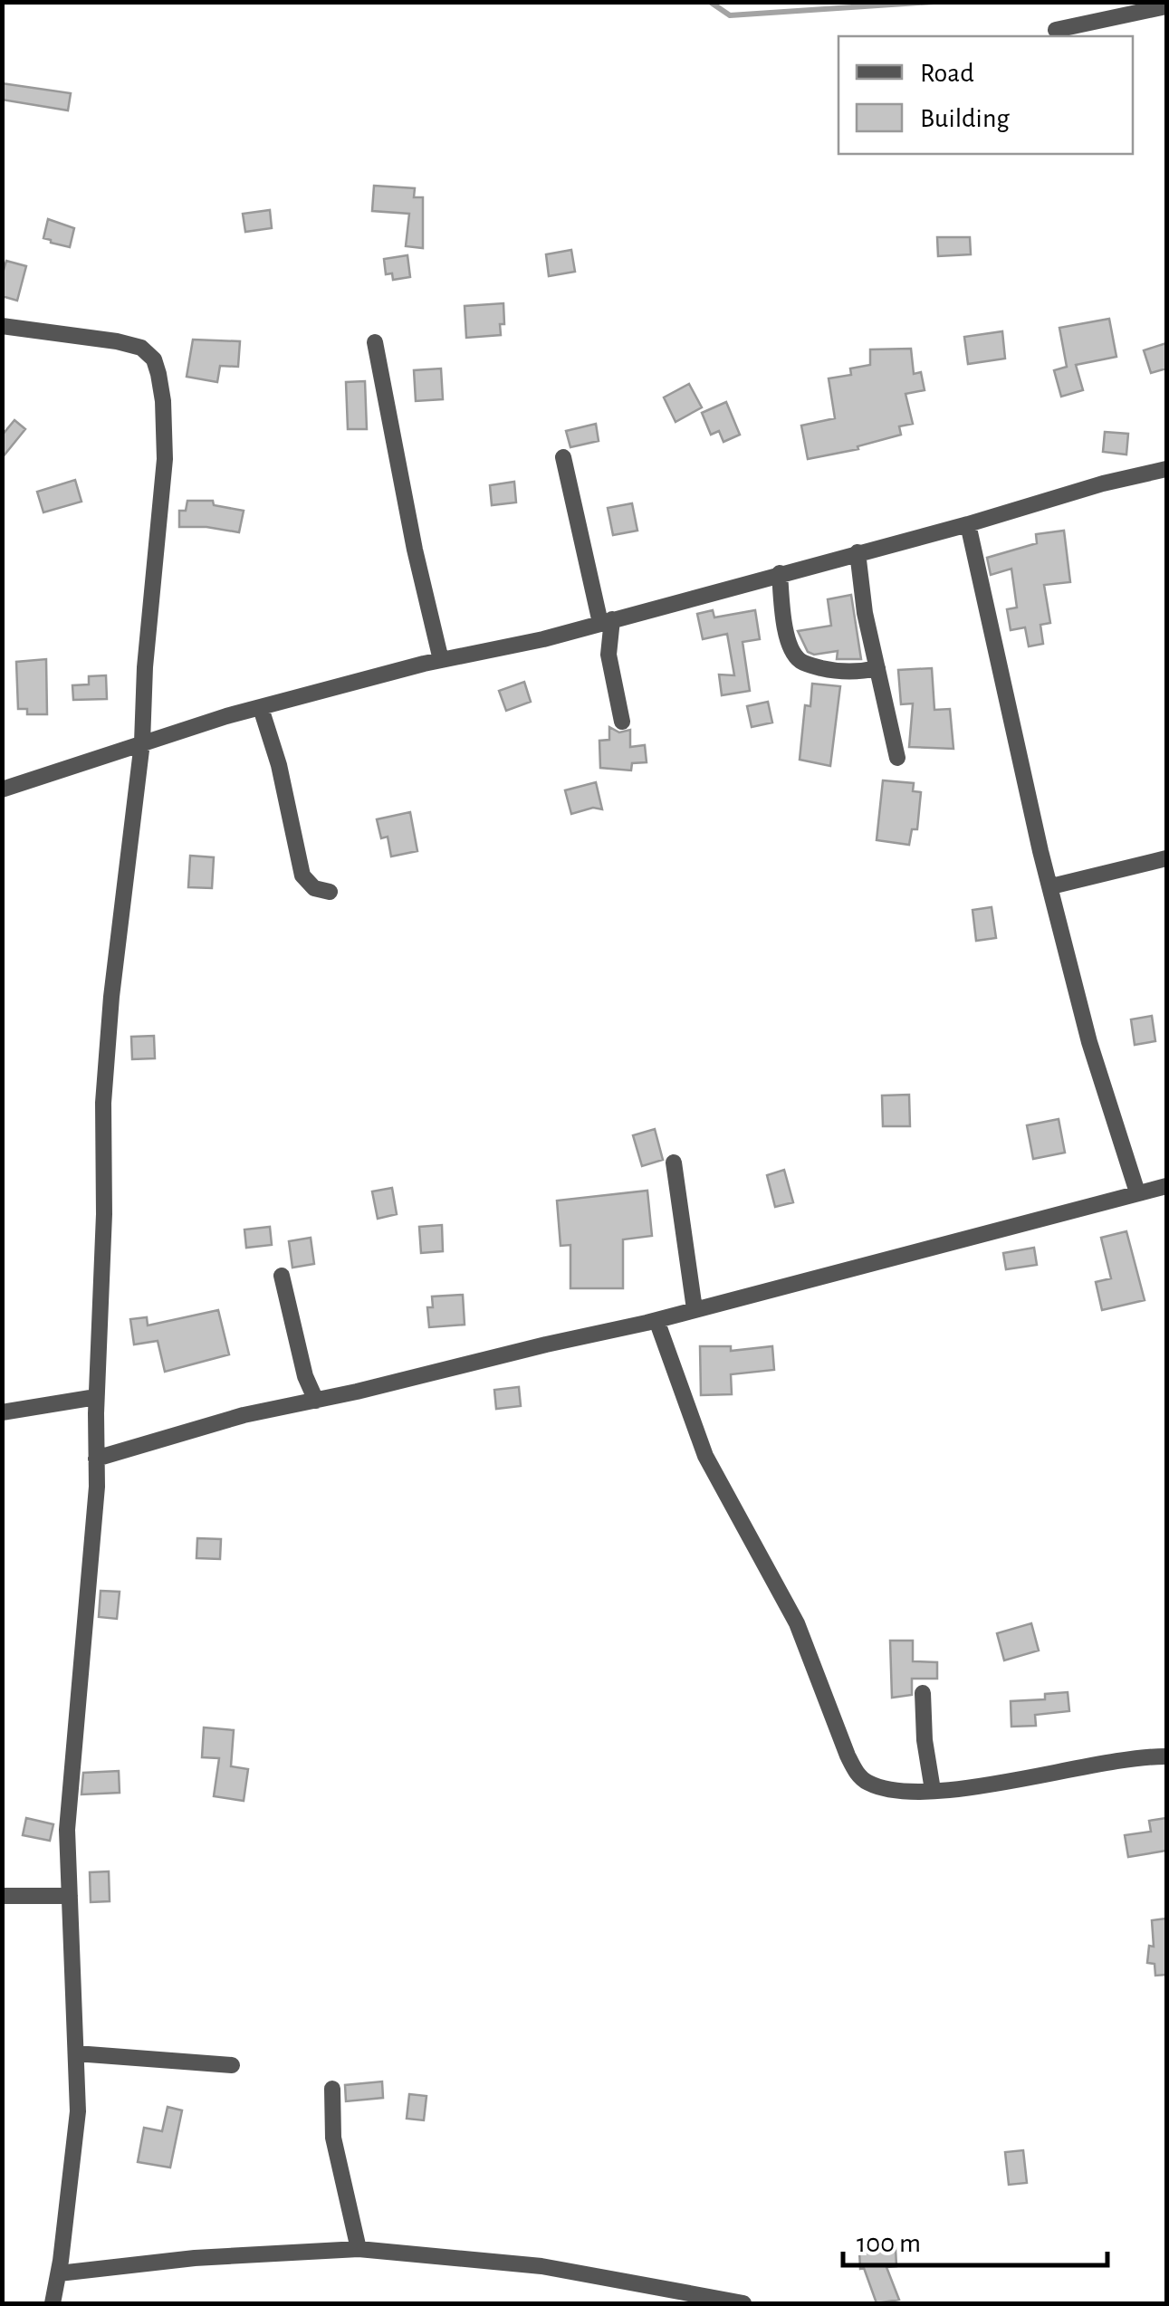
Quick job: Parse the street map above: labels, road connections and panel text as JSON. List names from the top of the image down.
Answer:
{
  "legend": ["Road", "Building"],
  "scale_bar": "100 m"
}
